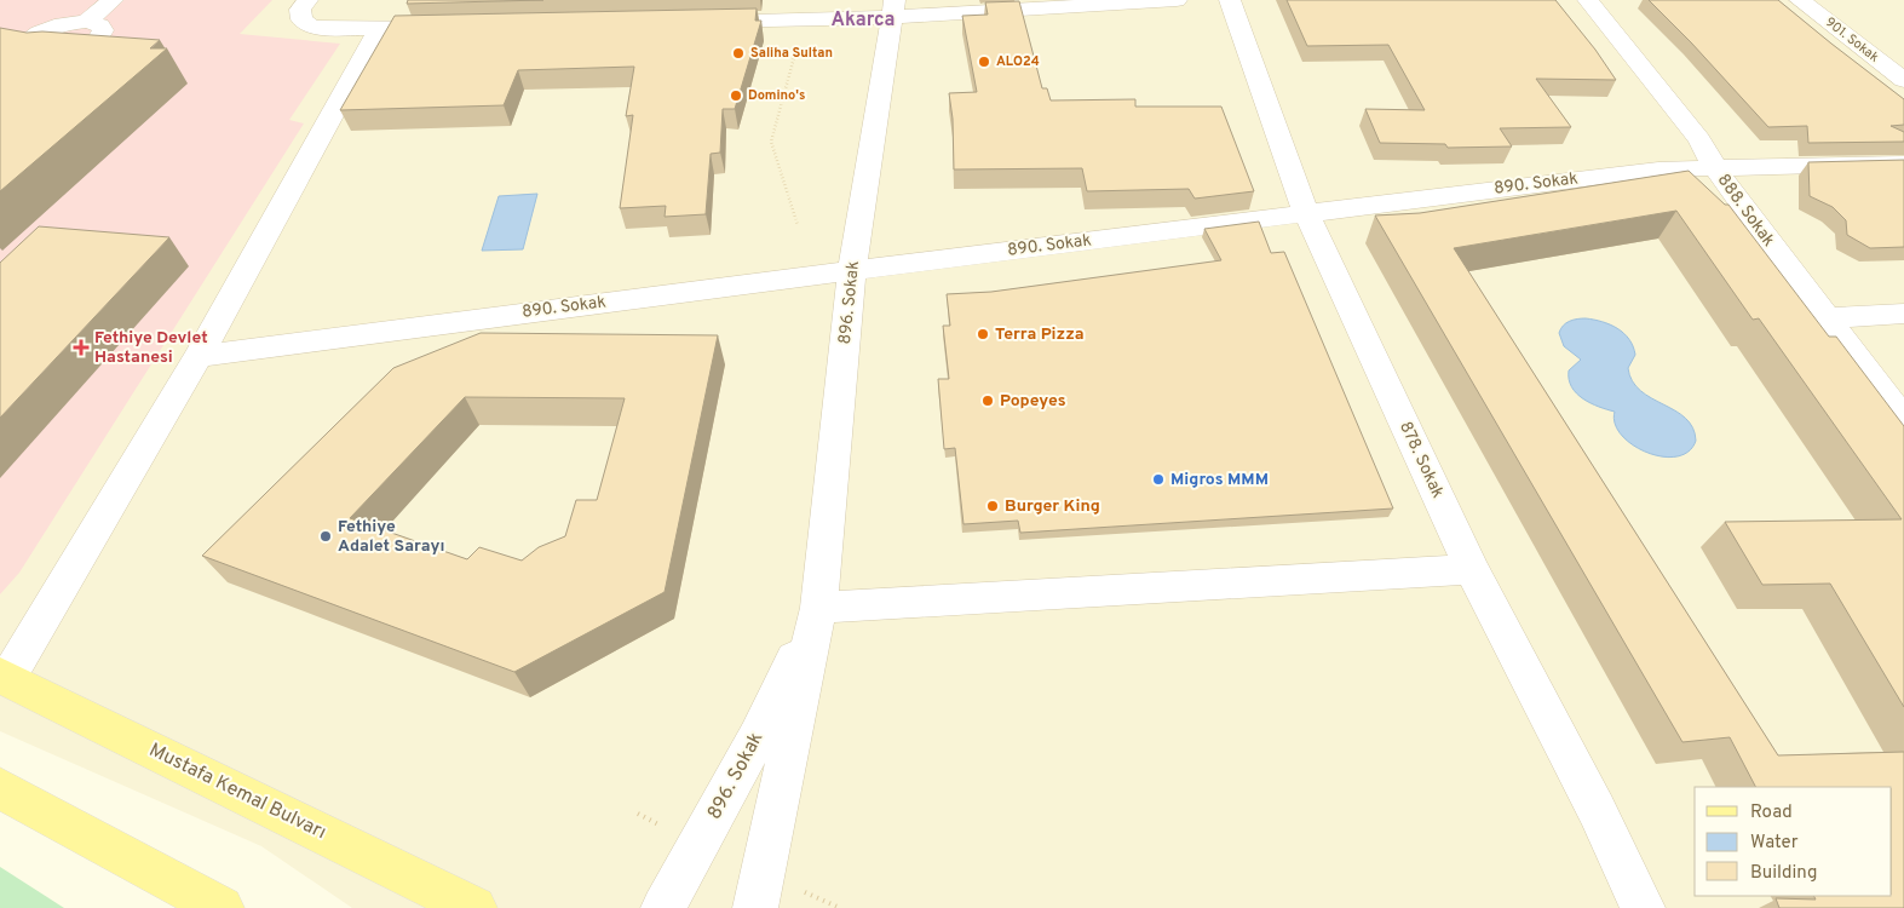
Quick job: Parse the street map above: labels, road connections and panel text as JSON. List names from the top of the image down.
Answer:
{
  "streets": {
    "main road": ["Mustafa Kemal Bulvarı"],
    "street": [
      "901. Sokak",
      "890. Sokak",
      "888. Sokak",
      "896. Sokak",
      "878. Sokak"
    ]
  },
  "crossings": [
    ["890. Sokak", "888. Sokak"],
    ["890. Sokak", "896. Sokak"],
    ["890. Sokak", "878. Sokak"]
  ],
  "districts": ["Akarca"],
  "places": {
    "other": [
      "Saliha Sultan",
      "ALO24",
      "Domino's",
      "Terra Pizza",
      "Popeyes",
      "Migros MMM",
      "Burger King",
      "Fethiye Adalet Sarayı"
    ],
    "health": ["Fethiye Devlet Hastanesi"]
  },
  "legend": ["Road", "Water", "Building"]
}
